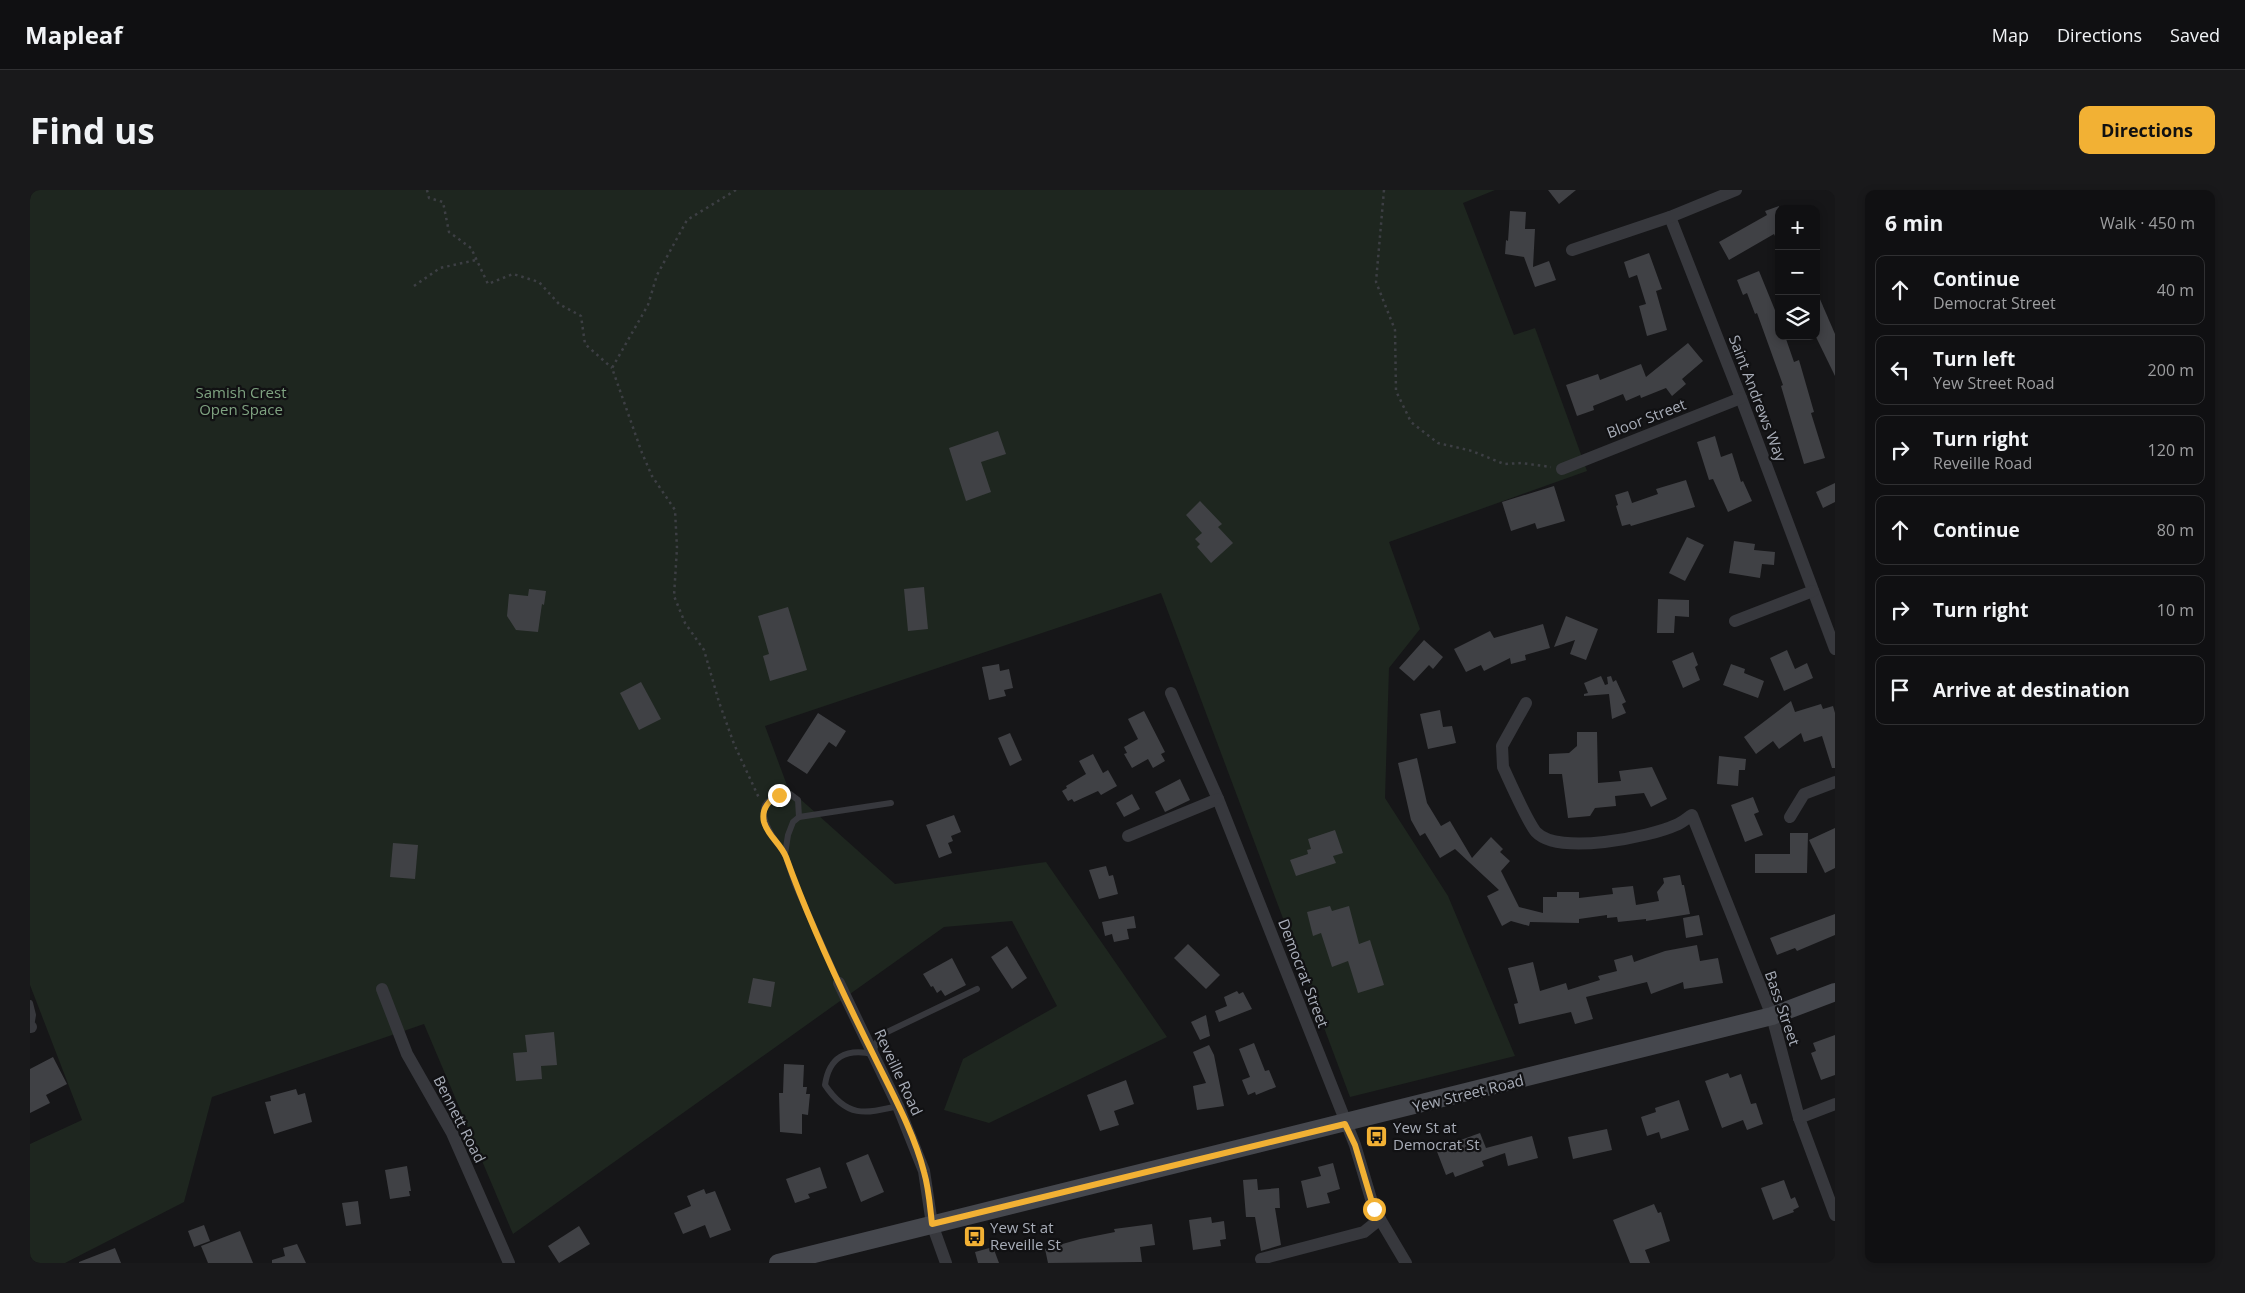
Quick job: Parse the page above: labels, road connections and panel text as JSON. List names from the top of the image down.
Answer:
{
  "streets": {
    "street": [
      "Saint Andrews Way",
      "Bloor Street",
      "Democrat Street",
      "Bass Street",
      "Reveille Road",
      "Yew Street Road",
      "Bennett Road"
    ]
  },
  "crossings": [
    ["Saint Andrews Way", "Bloor Street"],
    ["Democrat Street", "Yew Street Road"],
    ["Bass Street", "Yew Street Road"],
    ["Reveille Road", "Yew Street Road"]
  ],
  "parks": ["Samish Crest Open Space"],
  "places": {
    "bus stop": ["Yew St at Democrat St", "Yew St at Reveille St"]
  },
  "page": {
    "header": "Mapleaf",
    "nav": ["Map", "Directions", "Saved"],
    "buttons": "Directions",
    "title": "Find us",
    "heading": ["6 min", "Walk · 450 m"],
    "map_buttons": ["+", "−"],
    "list": [
      ["Continue", "Democrat Street", "40 m"],
      ["Turn left", "Yew Street Road", "200 m"],
      ["Turn right", "Reveille Road", "120 m"],
      ["Continue", "80 m"],
      ["Turn right", "10 m"],
      "Arrive at destination"
    ]
  }
}
